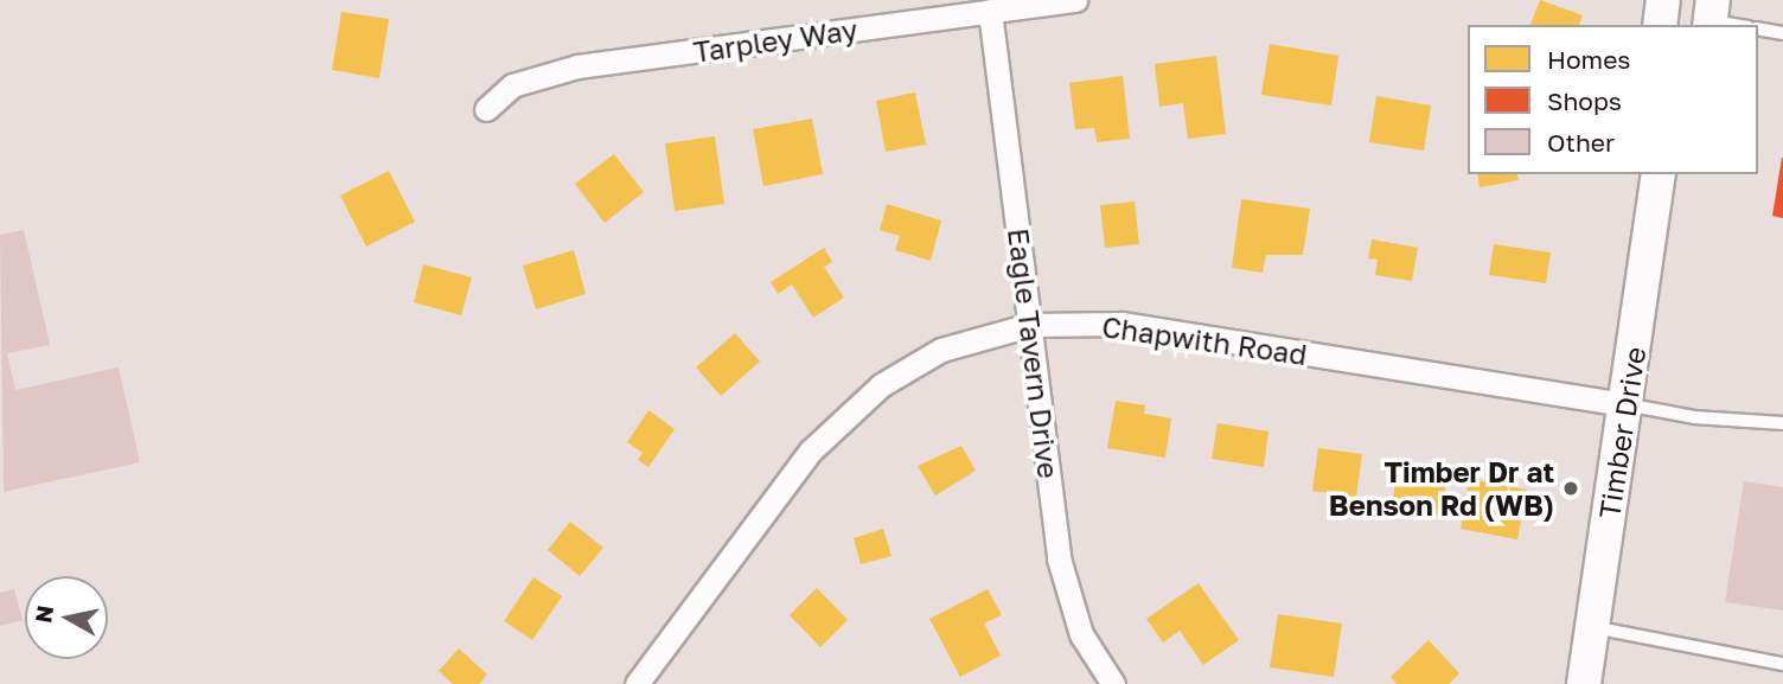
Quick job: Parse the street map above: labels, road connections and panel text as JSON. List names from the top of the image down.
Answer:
{
  "streets": {
    "main road": ["Timber Drive"],
    "street": ["Tarpley Way", "Chapwith Road", "Eagle Tavern Drive"]
  },
  "crossings": [
    ["Tarpley Way", "Eagle Tavern Drive"],
    ["Chapwith Road", "Eagle Tavern Drive"],
    ["Chapwith Road", "Timber Drive"]
  ],
  "places": ["Timber Dr at Benson Rd (WB)"],
  "legend": ["Homes", "Shops", "Other"],
  "north": "left"
}
